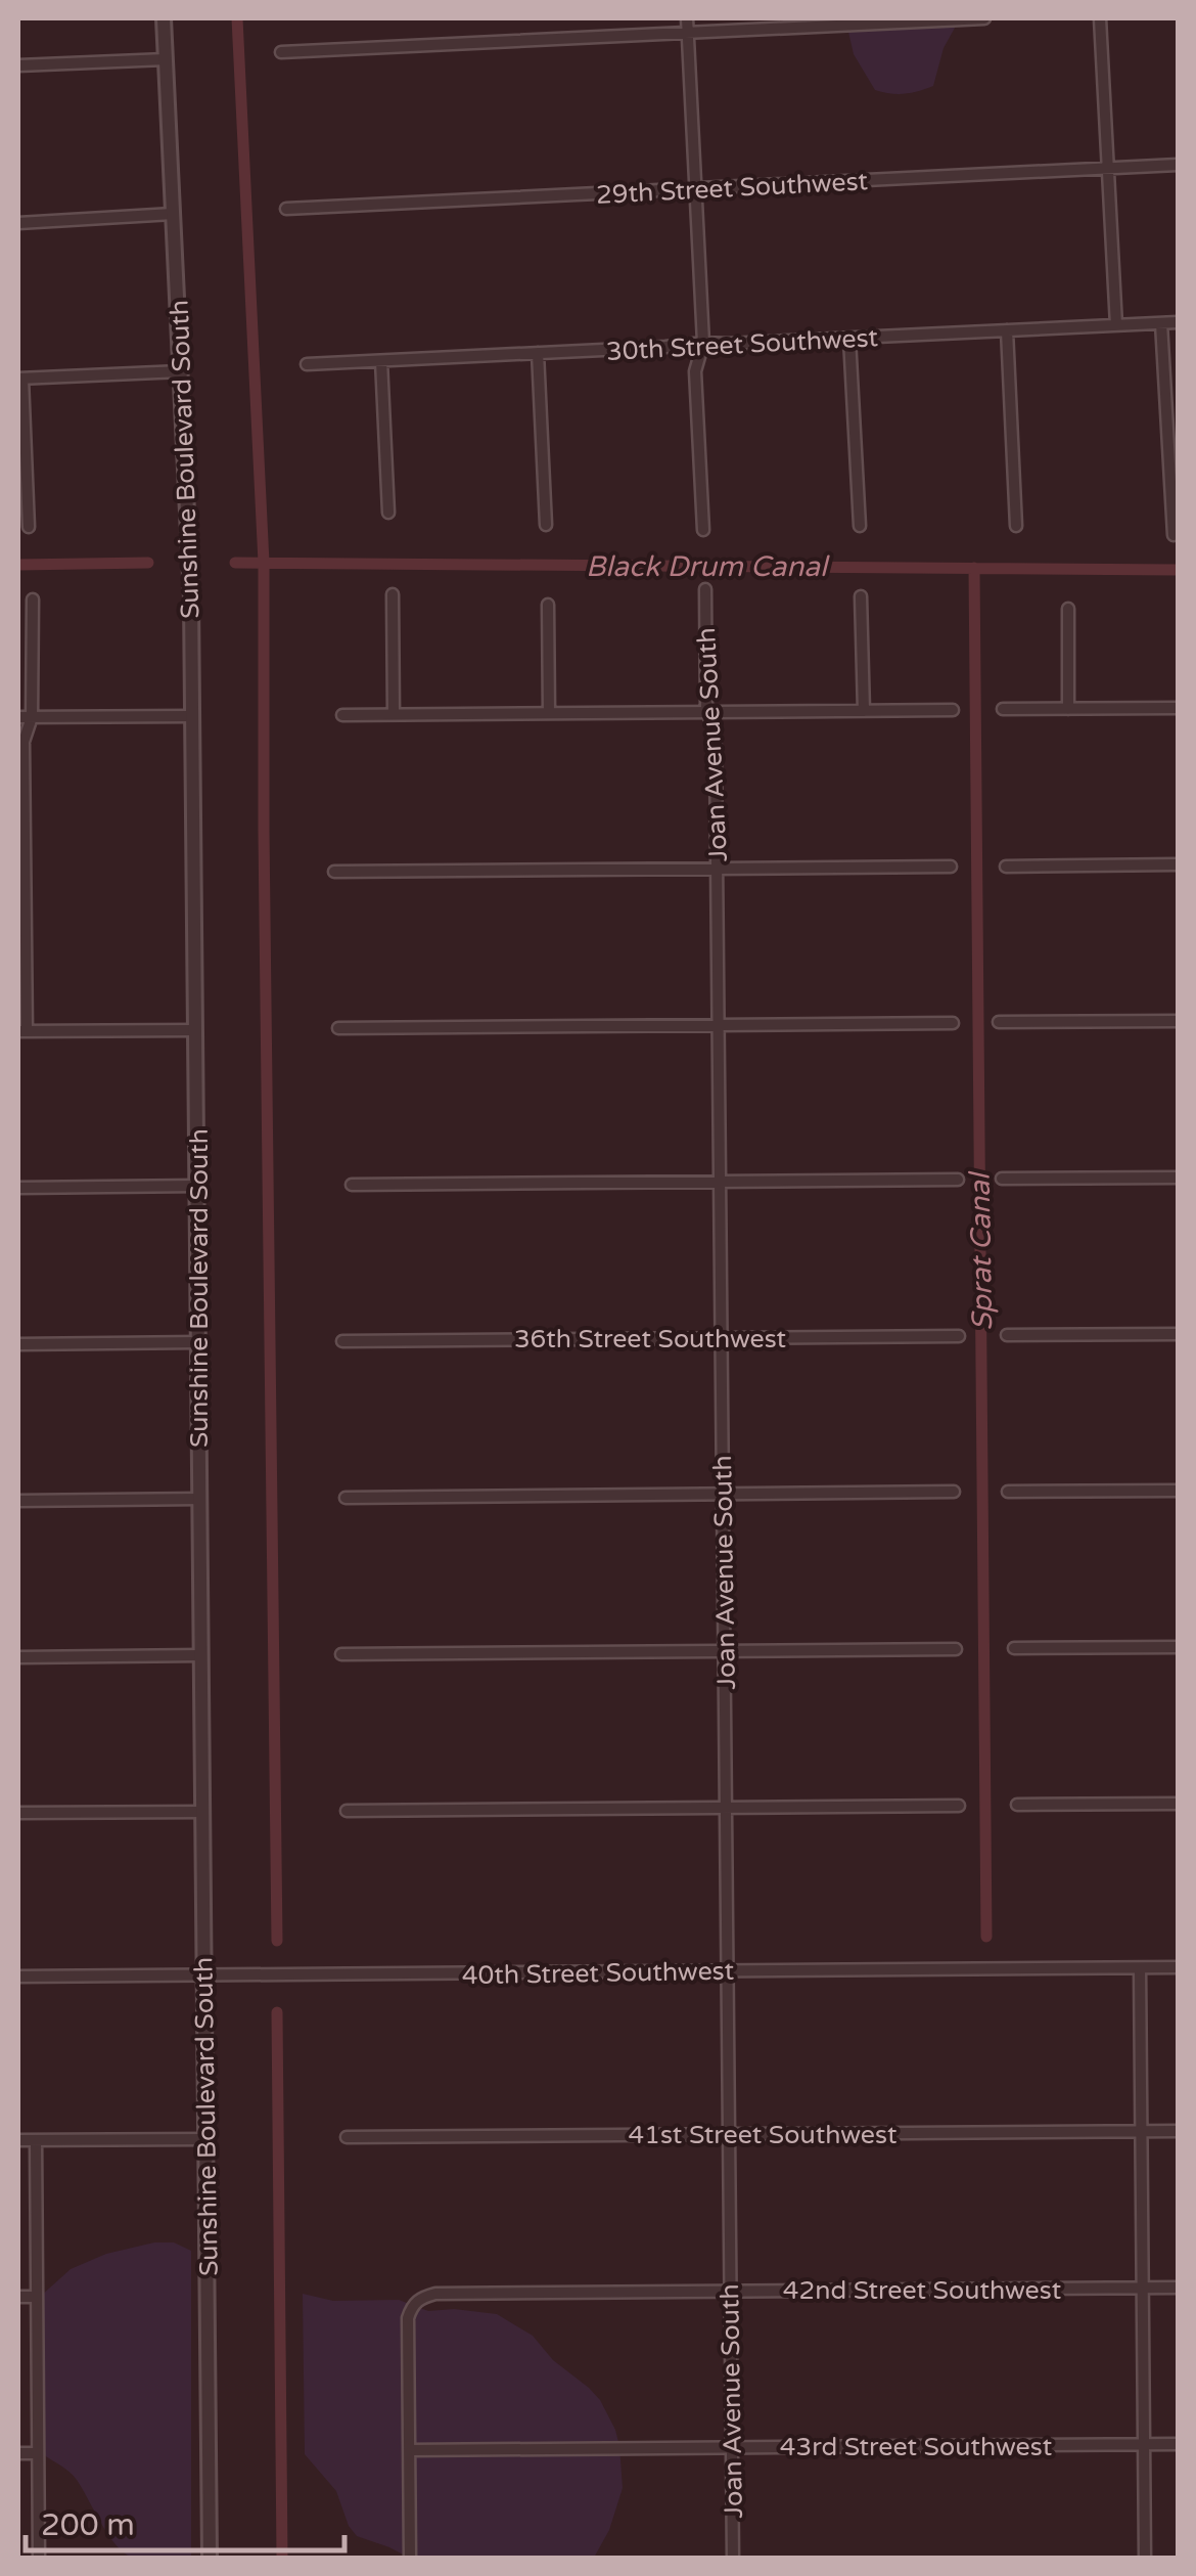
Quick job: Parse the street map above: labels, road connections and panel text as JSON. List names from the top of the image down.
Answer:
{
  "streets": {
    "street": [
      "29th Street Southwest",
      "30th Street Southwest",
      "Sunshine Boulevard South",
      "Joan Avenue South",
      "36th Street Southwest",
      "40th Street Southwest",
      "41st Street Southwest",
      "42nd Street Southwest",
      "43rd Street Southwest"
    ]
  },
  "crossings": [
    ["Sunshine Boulevard South", "40th Street Southwest"],
    ["Joan Avenue South", "36th Street Southwest"],
    ["Joan Avenue South", "40th Street Southwest"],
    ["Joan Avenue South", "41st Street Southwest"],
    ["Joan Avenue South", "42nd Street Southwest"],
    ["Joan Avenue South", "43rd Street Southwest"],
    ["42nd Street Southwest", "43rd Street Southwest"]
  ],
  "water": ["Black Drum Canal", "Sprat Canal"],
  "scale_bar": "200 m"
}
